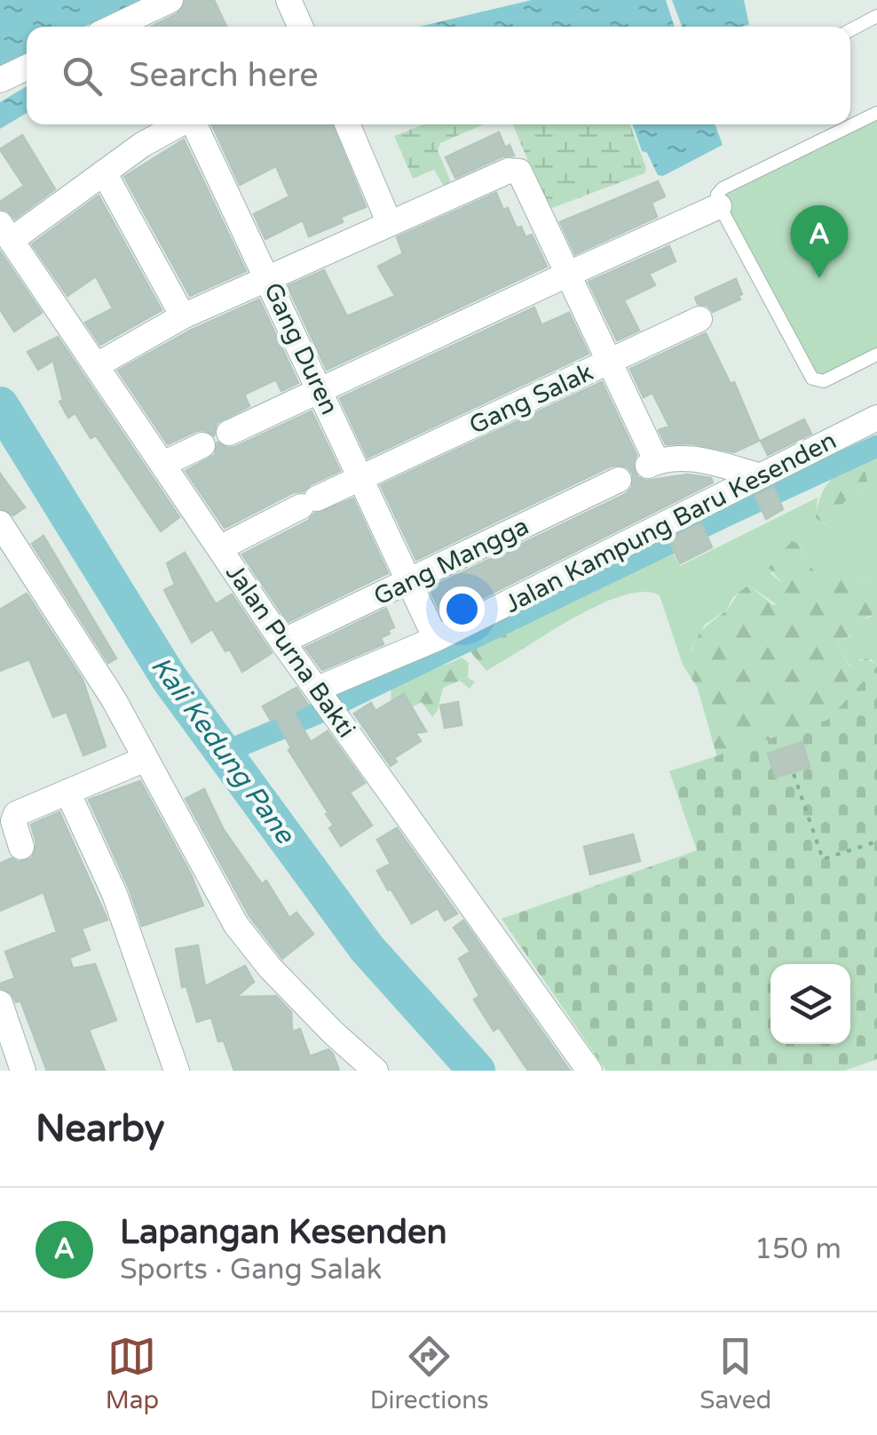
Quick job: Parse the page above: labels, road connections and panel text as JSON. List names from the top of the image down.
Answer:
{
  "streets": {
    "street": [
      "Gang Duren",
      "Gang Salak",
      "Jalan Kampung Baru Kesenden",
      "Gang Mangga",
      "Jalan Purna Bakti"
    ]
  },
  "crossings": [
    ["Gang Duren", "Gang Salak"],
    ["Gang Duren", "Jalan Kampung Baru Kesenden"],
    ["Gang Duren", "Gang Mangga"],
    ["Gang Salak", "Jalan Purna Bakti"],
    ["Jalan Kampung Baru Kesenden", "Jalan Purna Bakti"],
    ["Gang Mangga", "Jalan Purna Bakti"]
  ],
  "water": ["Kali Kedung Pane"],
  "page": {
    "search": "Search here",
    "pins": "A",
    "heading": "Nearby",
    "list": [
      {
        "mark": "A",
        "name": "Lapangan Kesenden",
        "note": "Sports · Gang Salak",
        "value": "150 m"
      }
    ],
    "nav": ["Map", "Directions", "Saved"]
  }
}
